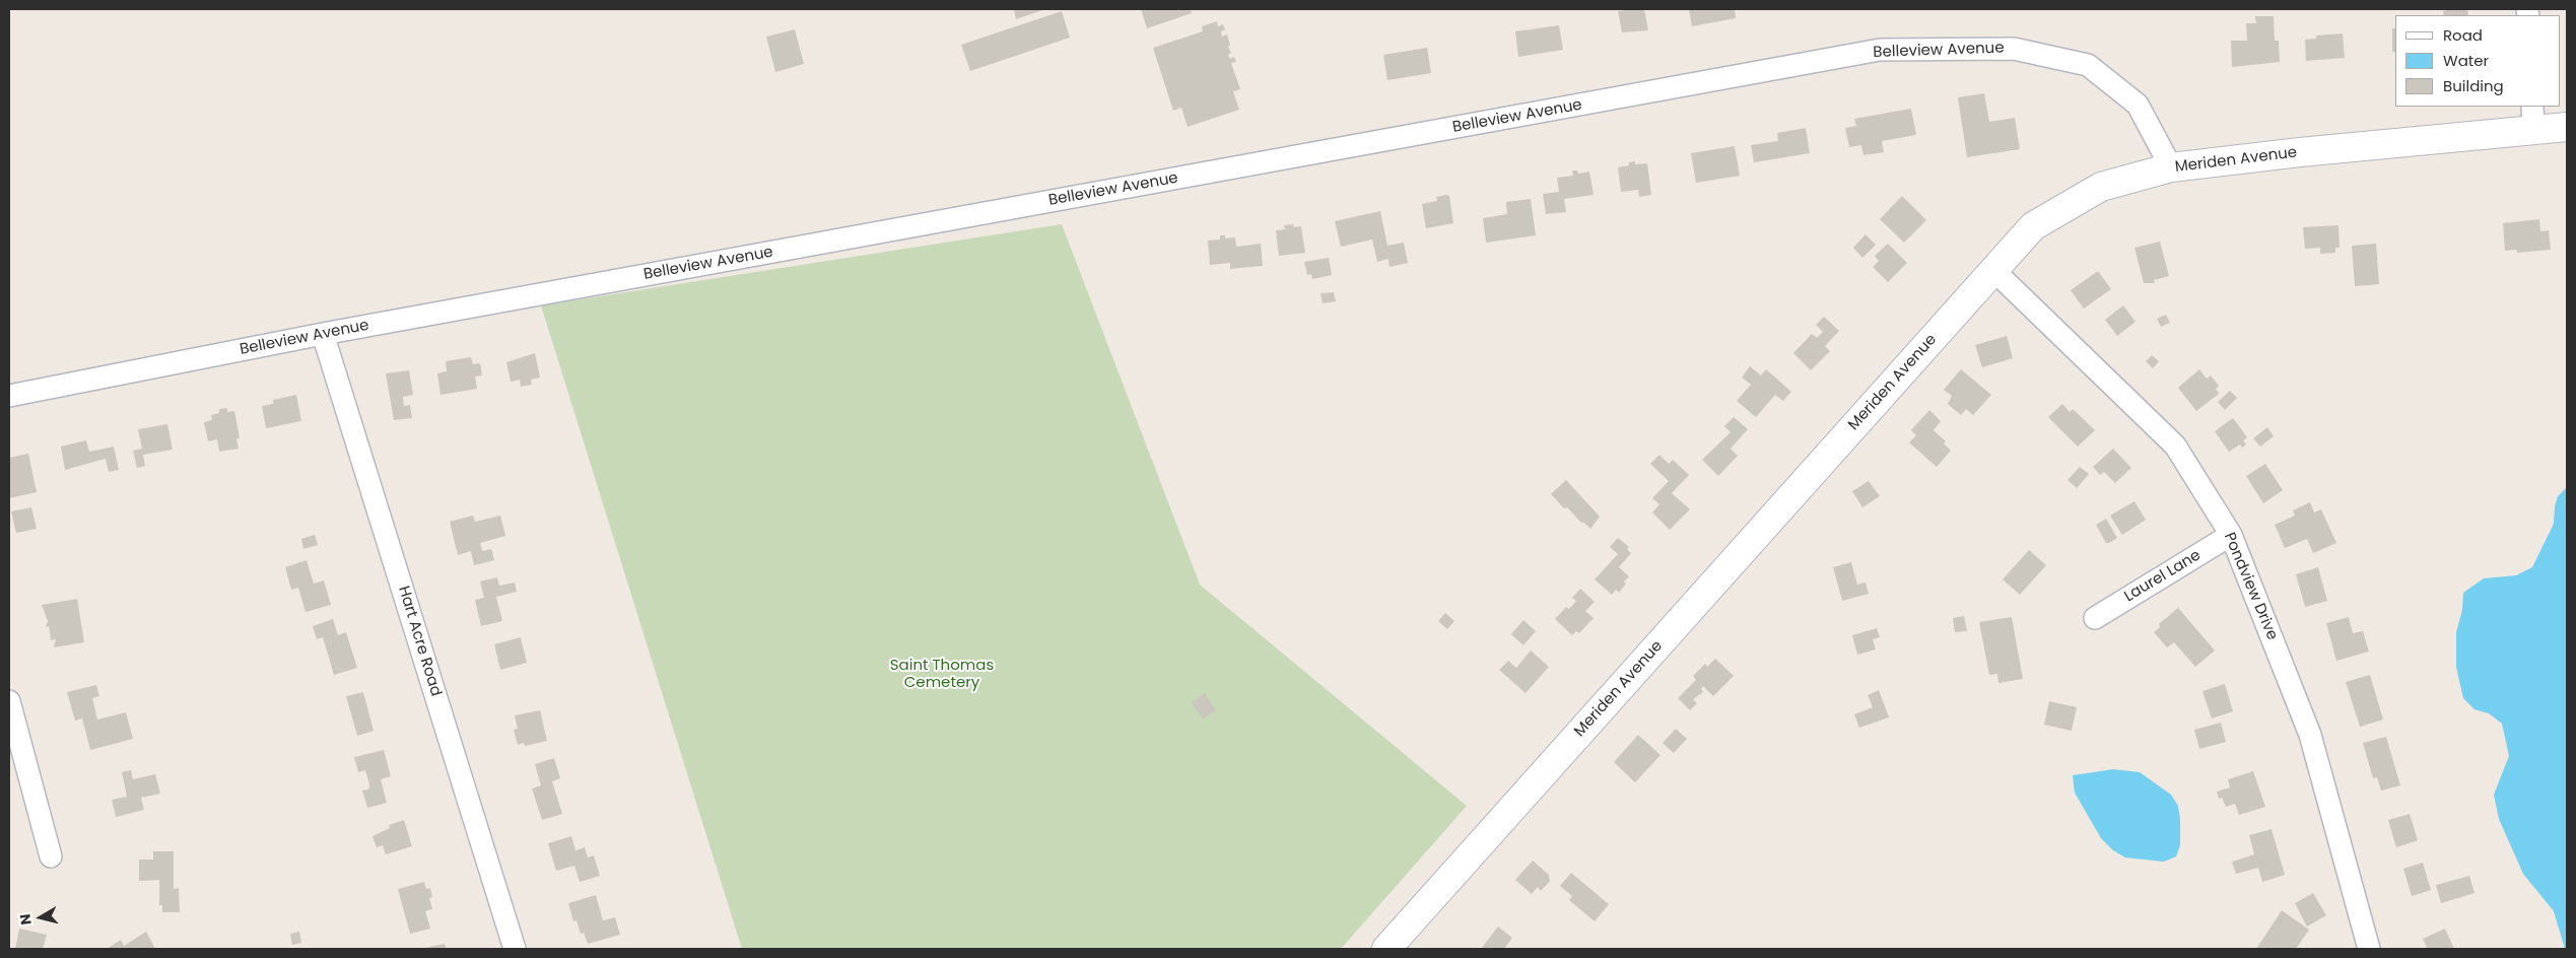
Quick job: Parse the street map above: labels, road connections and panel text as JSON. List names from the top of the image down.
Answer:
{
  "streets": {
    "main road": ["Meriden Avenue"],
    "street": [
      "Belleview Avenue",
      "Laurel Lane",
      "Pondview Drive",
      "Hart Acre Road"
    ]
  },
  "crossings": [
    ["Belleview Avenue", "Meriden Avenue"],
    ["Belleview Avenue", "Hart Acre Road"],
    ["Meriden Avenue", "Pondview Drive"],
    ["Laurel Lane", "Pondview Drive"]
  ],
  "parks": ["Saint Thomas Cemetery"],
  "legend": ["Road", "Water", "Building"],
  "north": "left"
}
